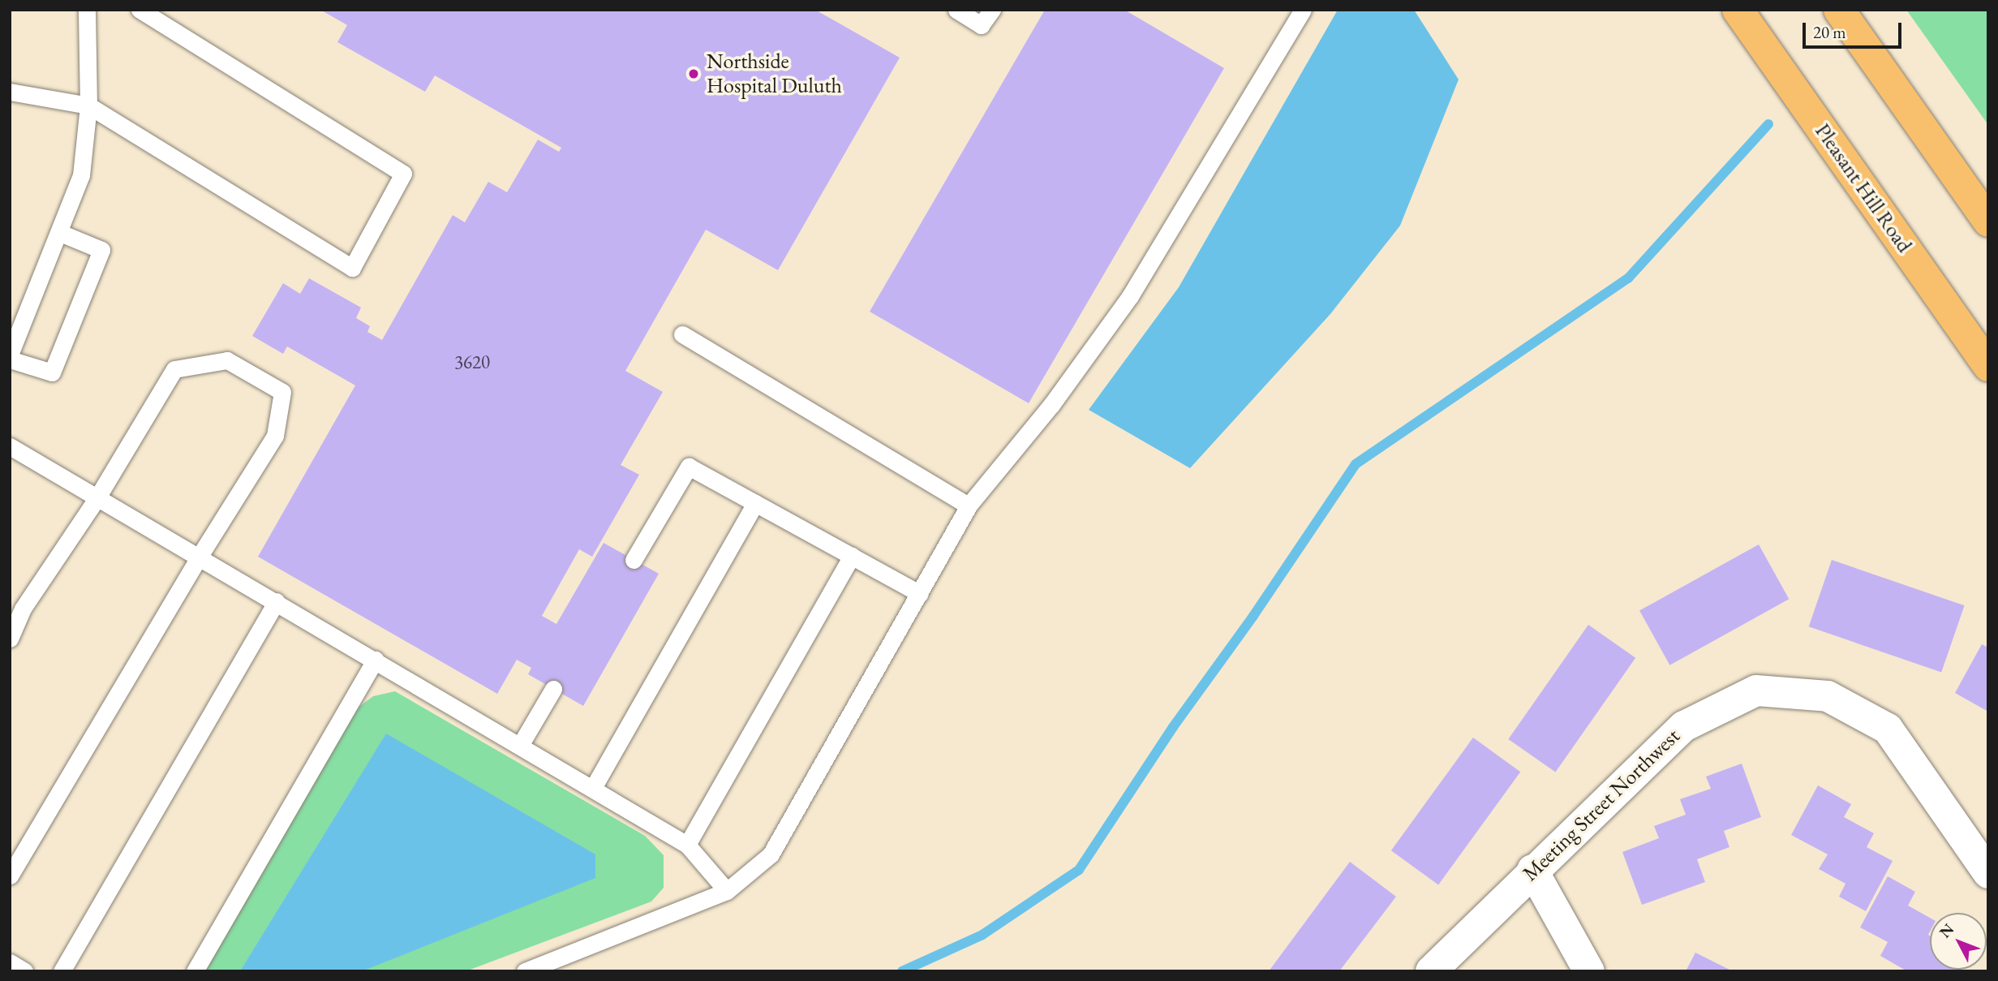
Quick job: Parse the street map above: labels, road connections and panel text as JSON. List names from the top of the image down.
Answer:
{
  "streets": {
    "highway": ["Pleasant Hill Road"],
    "street": ["Meeting Street Northwest"]
  },
  "places": ["Northside Hospital Duluth"],
  "house_numbers": ["3620"],
  "scale_bar": "20 m",
  "north": "top left"
}
